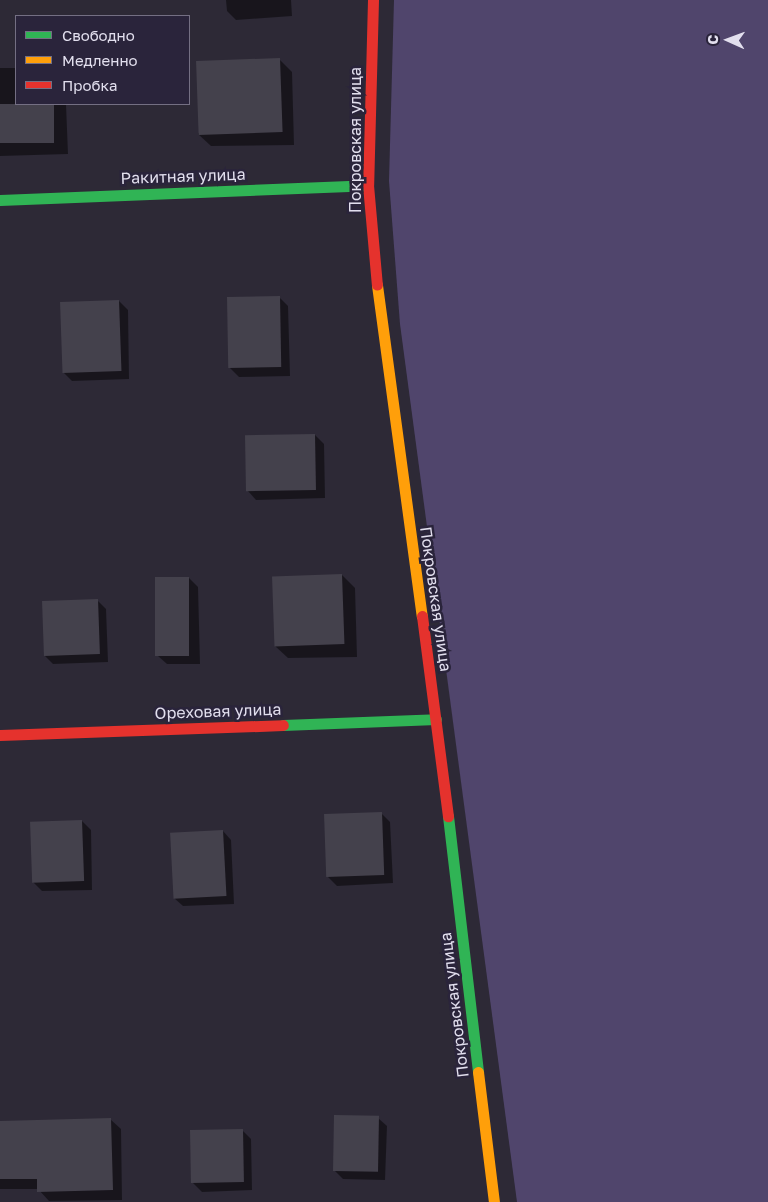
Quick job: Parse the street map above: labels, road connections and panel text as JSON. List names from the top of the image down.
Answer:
{
  "streets": {
    "street": ["Покровская улица", "Ракитная улица", "Ореховая улица"]
  },
  "crossings": [
    ["Покровская улица", "Ракитная улица"],
    ["Покровская улица", "Ореховая улица"]
  ],
  "legend": ["Свободно", "Медленно", "Пробка"],
  "north": "left"
}
